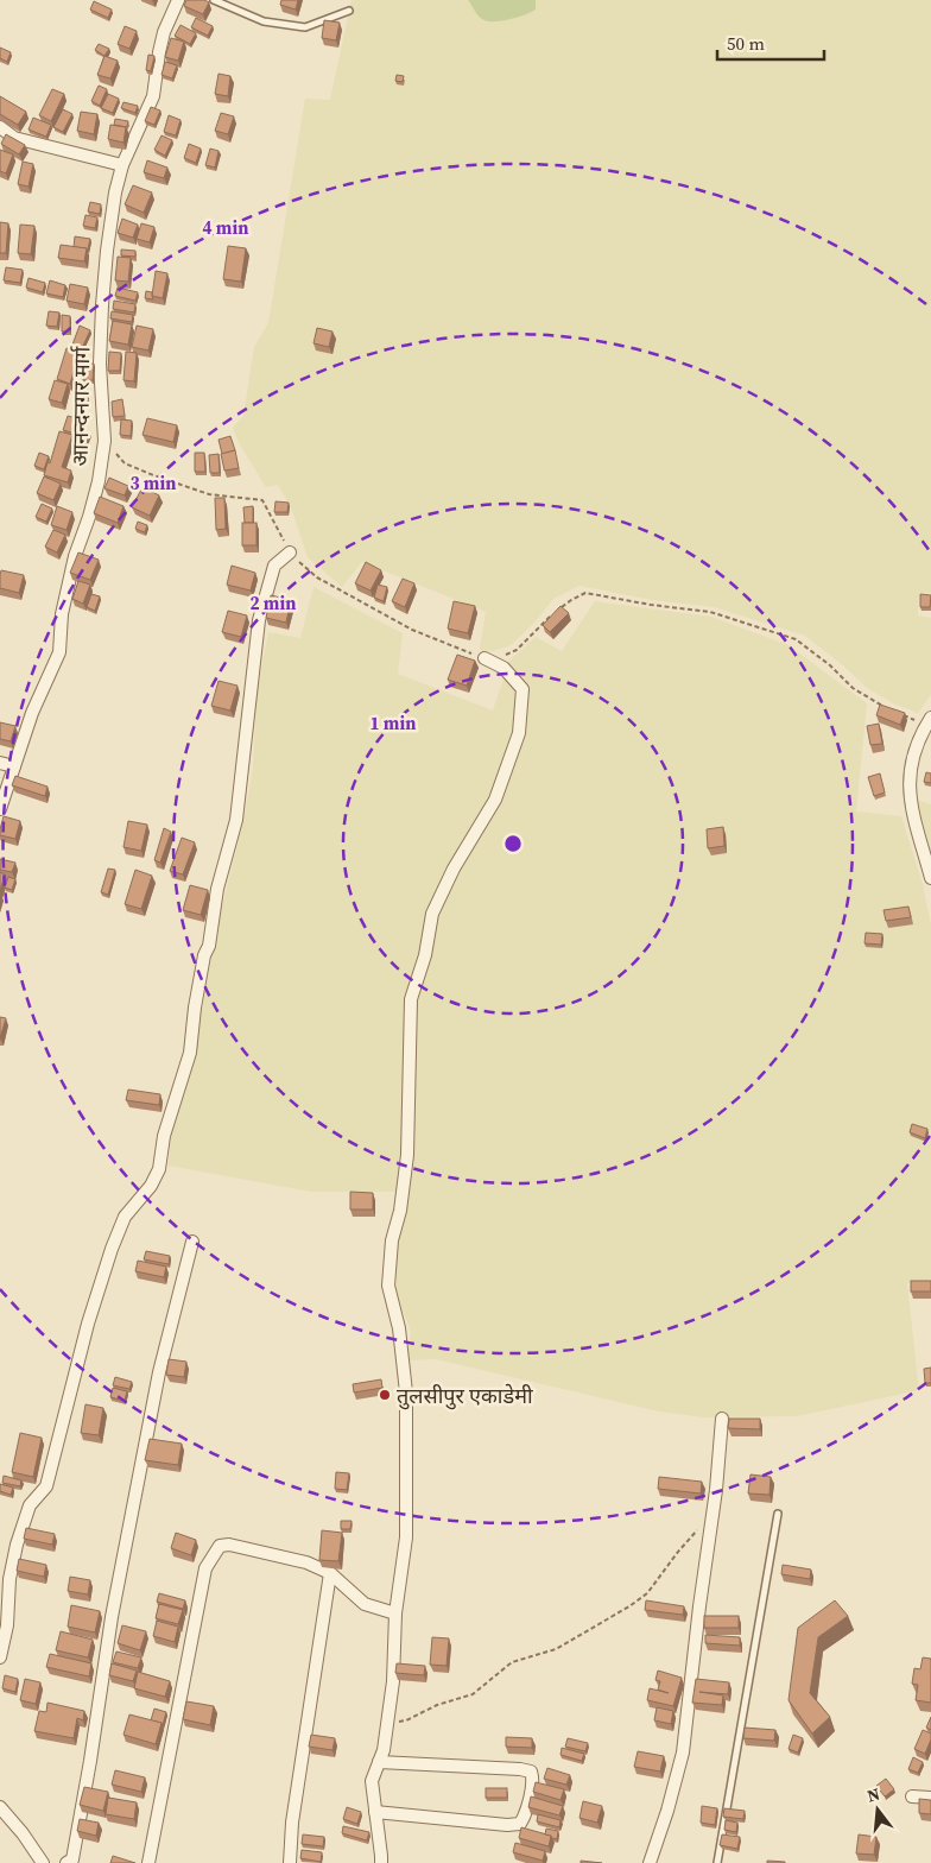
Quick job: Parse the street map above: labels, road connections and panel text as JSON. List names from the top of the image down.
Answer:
{
  "streets": {
    "street": ["आनन्दनगर मार्ग"]
  },
  "places": ["तुलसीपुर एकाडेमी"],
  "scale_bar": "50 m",
  "north": "top",
  "rings": [
    "4 min",
    "3 min",
    "2 min",
    "1 min"
  ]
}
